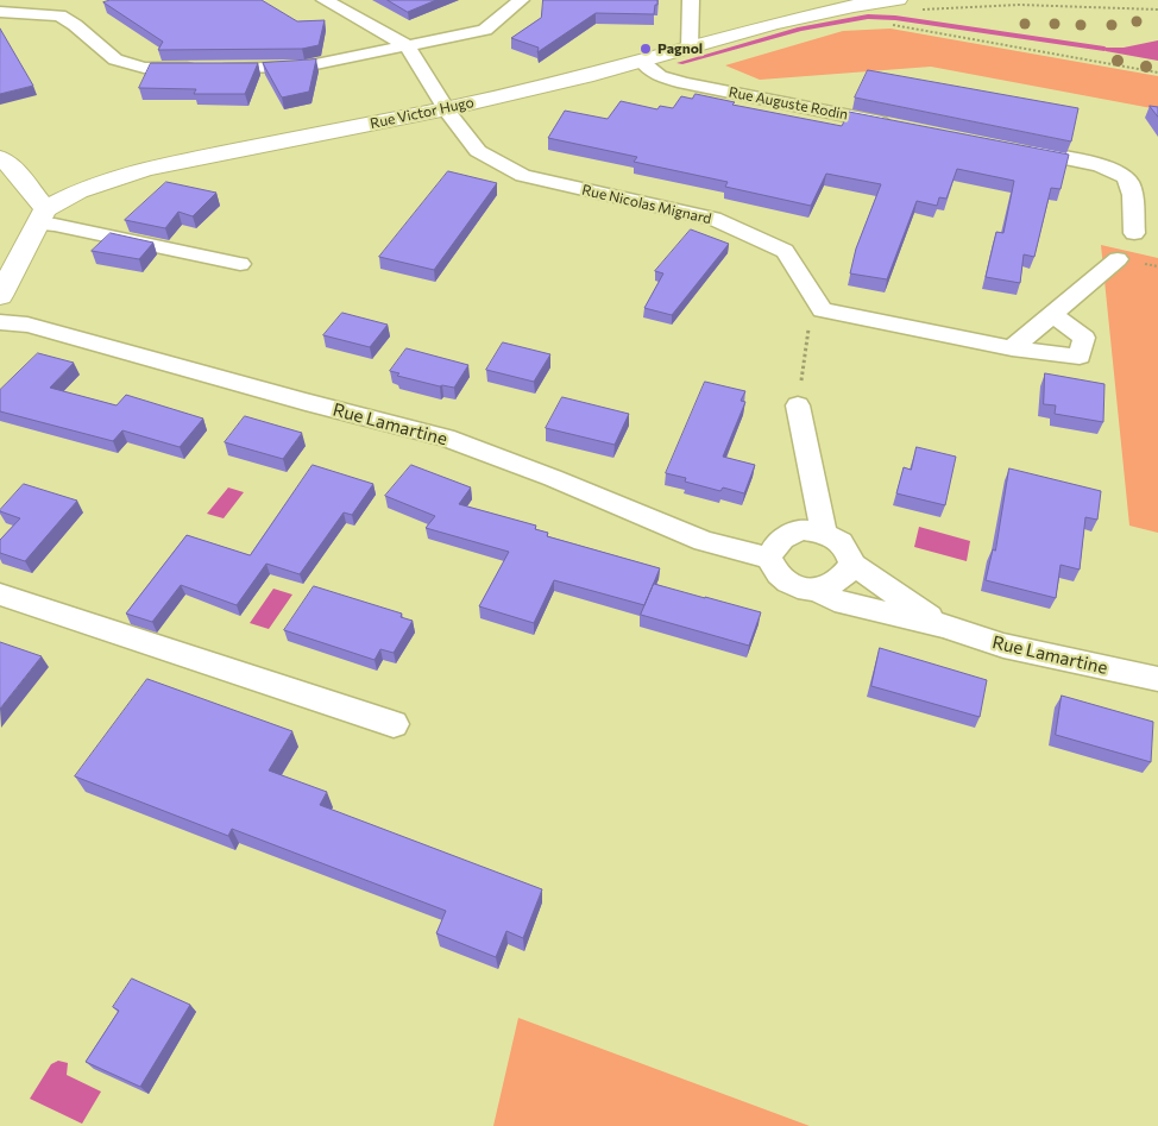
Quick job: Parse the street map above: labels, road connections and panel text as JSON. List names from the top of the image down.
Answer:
{
  "streets": {
    "street": [
      "Rue Auguste Rodin",
      "Rue Victor Hugo",
      "Rue Nicolas Mignard",
      "Rue Lamartine"
    ]
  },
  "crossings": [
    ["Rue Auguste Rodin", "Rue Victor Hugo"],
    ["Rue Victor Hugo", "Rue Nicolas Mignard"]
  ],
  "places": ["Pagnol"]
}
